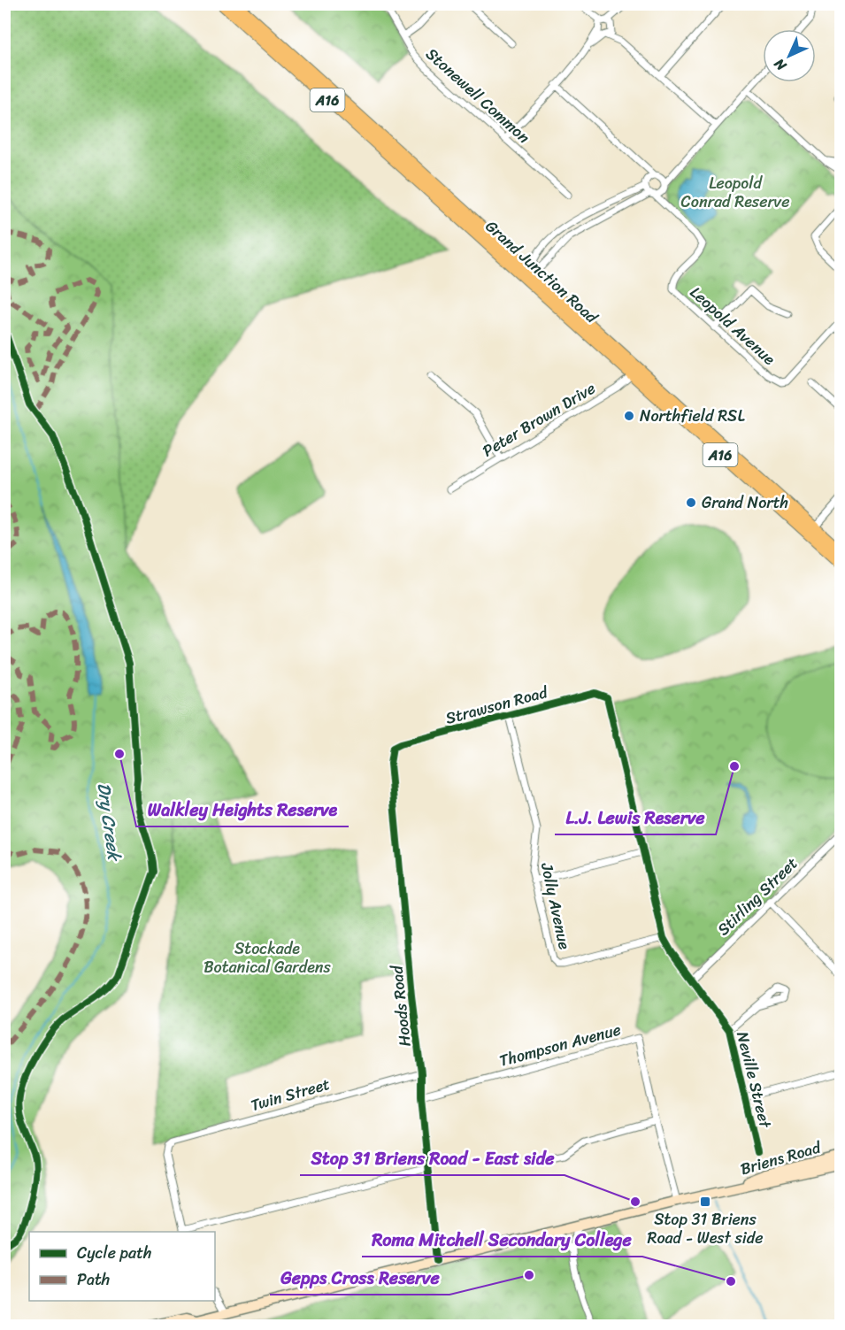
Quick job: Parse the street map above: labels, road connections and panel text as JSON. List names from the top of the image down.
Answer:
{
  "streets": {
    "highway": ["A16", "Grand Junction Road"],
    "main road": ["Briens Road"],
    "street": [
      "Stonewell Common",
      "Leopold Avenue",
      "Peter Brown Drive",
      "Strawson Road",
      "Stirling Street",
      "Jolly Avenue",
      "Hoods Road",
      "Thompson Avenue",
      "Neville Street",
      "Twin Street"
    ]
  },
  "crossings": [
    ["Grand Junction Road", "Peter Brown Drive"],
    ["Strawson Road", "Jolly Avenue"],
    ["Strawson Road", "Hoods Road"],
    ["Stirling Street", "Neville Street"],
    ["Jolly Avenue", "Neville Street"],
    ["Hoods Road", "Thompson Avenue"],
    ["Hoods Road", "Twin Street"],
    ["Hoods Road", "Briens Road"],
    ["Thompson Avenue", "Briens Road"]
  ],
  "water": ["Dry Creek"],
  "parks": ["Leopold Conrad Reserve", "Stockade Botanical Gardens"],
  "places": {
    "other": [
      "Northfield RSL",
      "Grand North",
      "Walkley Heights Reserve",
      "L.J. Lewis Reserve",
      "Stop 31 Briens Road - East side",
      "Gepps Cross Reserve",
      "Roma Mitchell Secondary College"
    ],
    "transit": ["Stop 31 Briens Road - West side"]
  },
  "legend": ["Cycle path", "Path"],
  "north": "bottom left"
}
